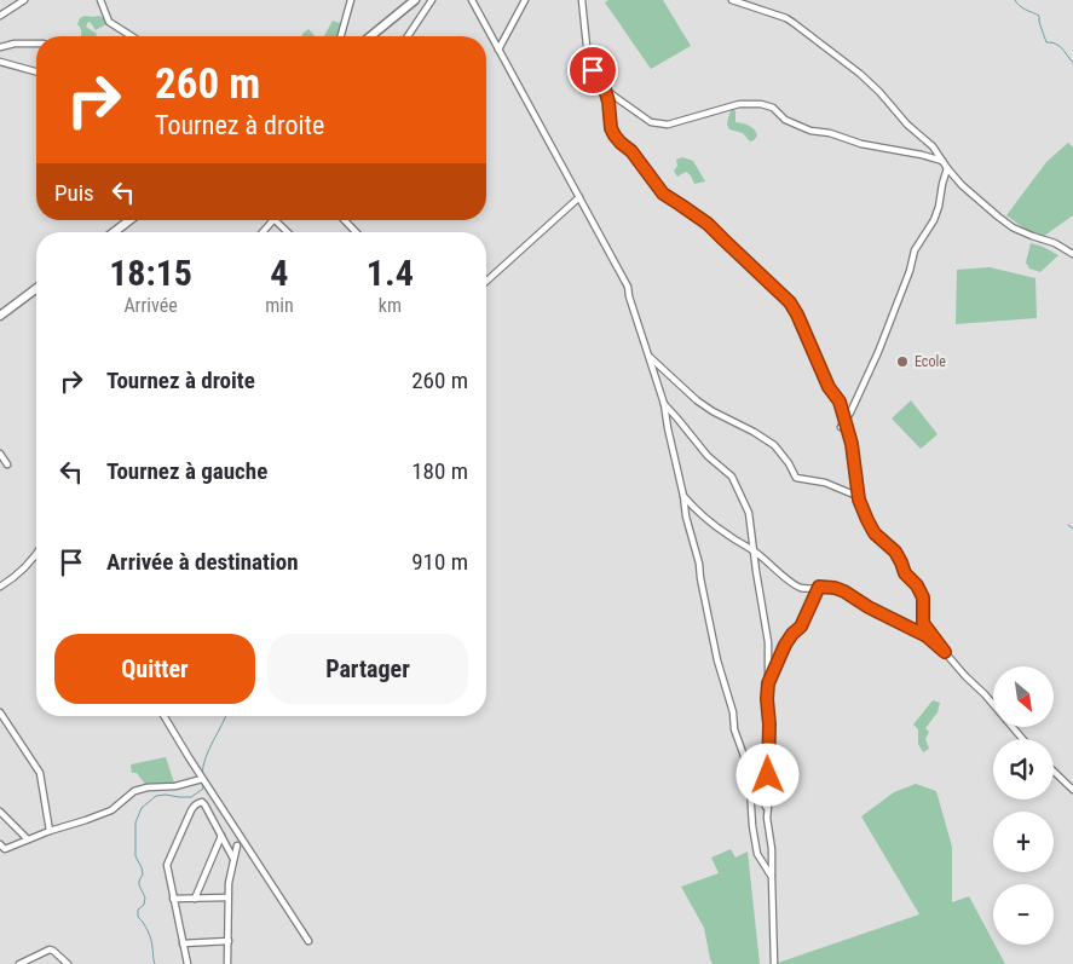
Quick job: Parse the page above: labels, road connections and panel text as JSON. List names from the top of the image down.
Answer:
{
  "places": ["Ecole"],
  "north": "bottom right",
  "page": {
    "turn": ["260 m", "Tournez à droite"],
    "then": "Puis",
    "eta": [
      "18:15",
      "Arrivée",
      "4",
      "min",
      "1.4",
      "km"
    ],
    "list": [
      {
        "name": "Tournez à droite",
        "value": "260 m"
      },
      {
        "name": "Tournez à gauche",
        "value": "180 m"
      },
      {
        "name": "Arrivée à destination",
        "value": "910 m"
      }
    ],
    "buttons": ["Quitter", "Partager"],
    "map_buttons": ["+", "−"]
  }
}
